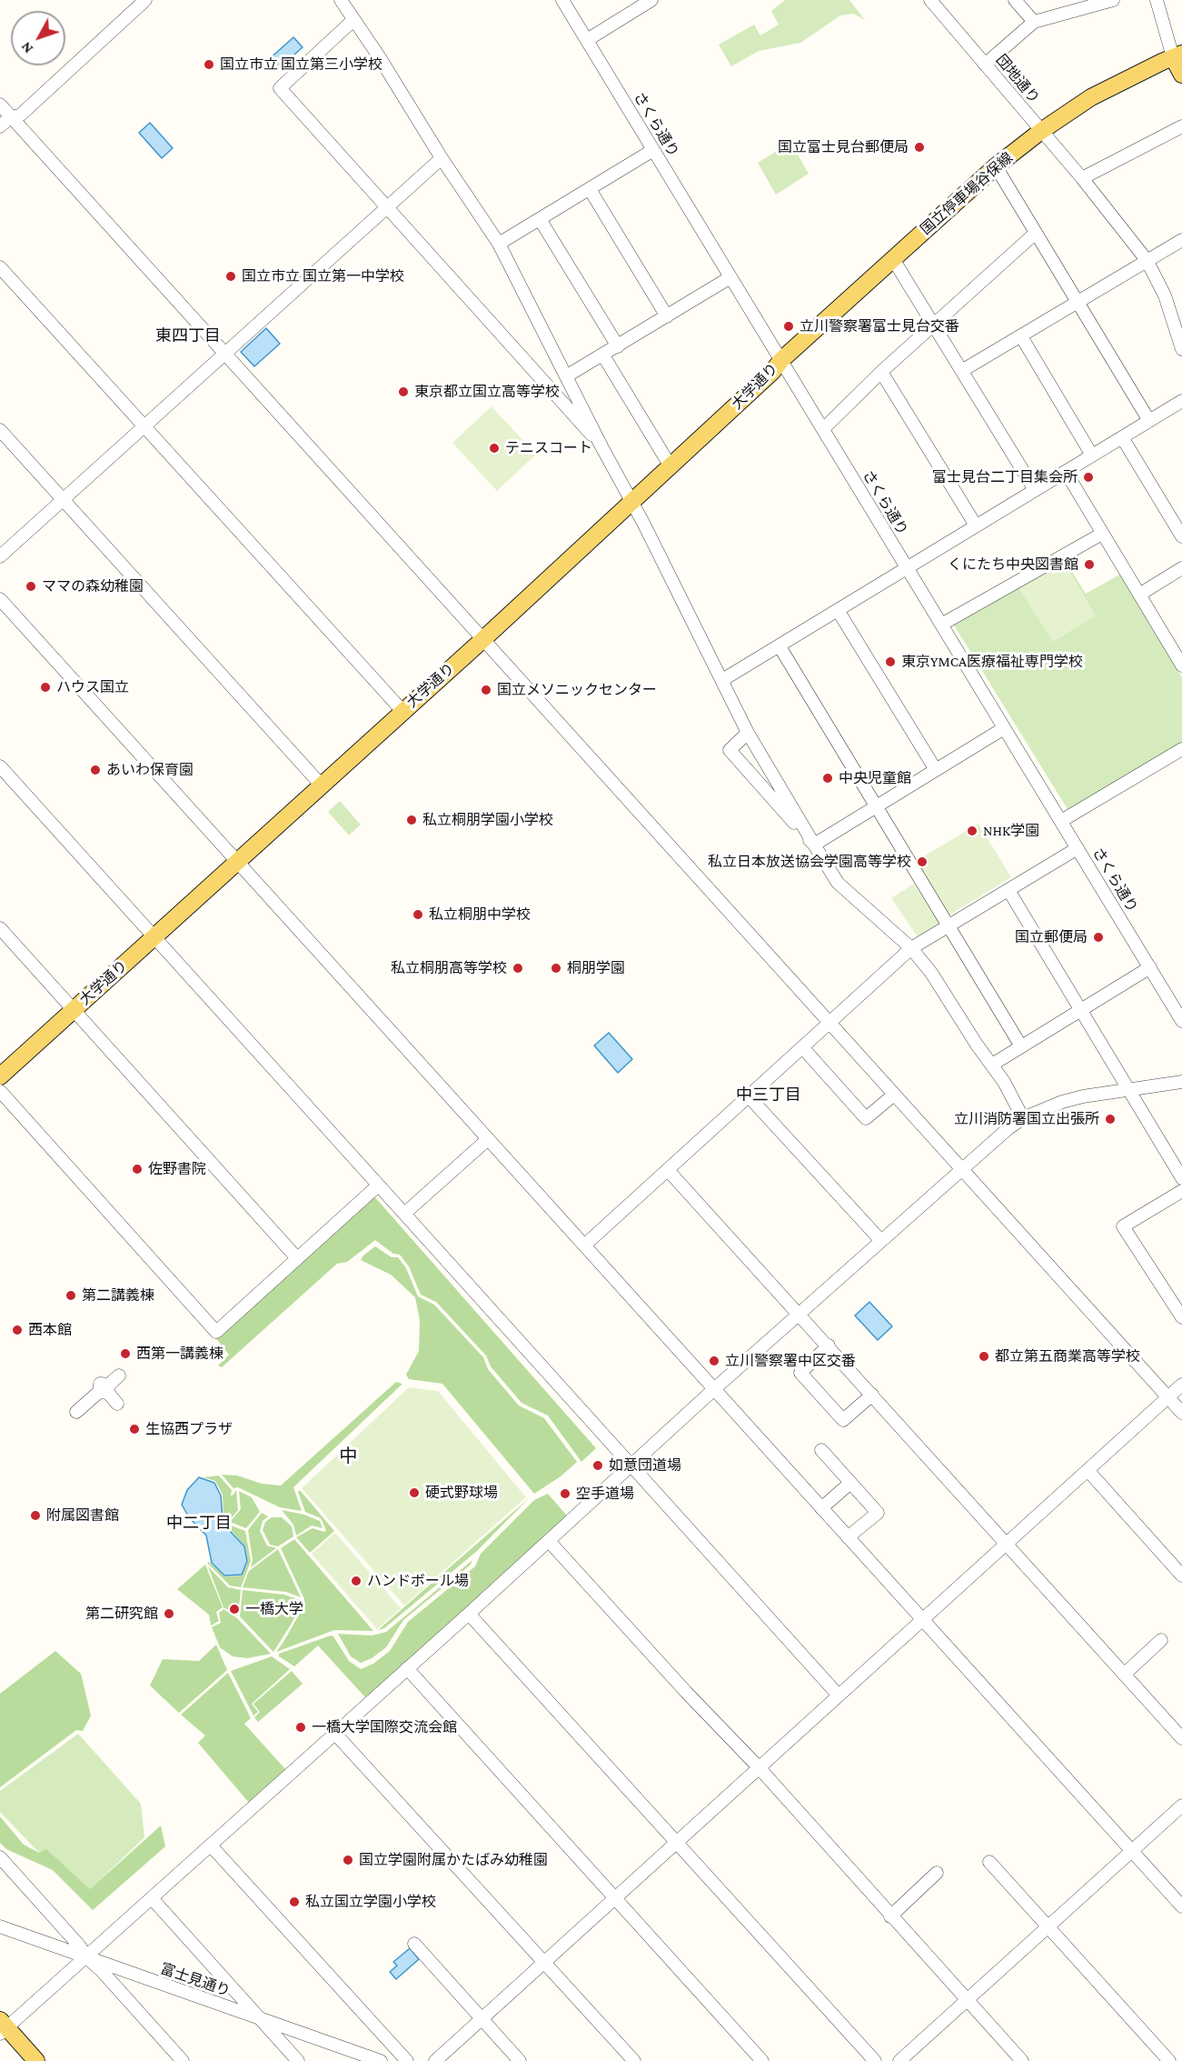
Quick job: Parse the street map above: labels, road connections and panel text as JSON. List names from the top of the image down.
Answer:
{
  "streets": {
    "main road": ["国立停車場谷保線", "大学通り"],
    "street": ["団地通り", "さくら通り", "富士見通り"]
  },
  "crossings": [
    ["団地通り", "国立停車場谷保線"],
    ["さくら通り", "国立停車場谷保線"],
    ["さくら通り", "大学通り"],
    ["国立停車場谷保線", "大学通り"]
  ],
  "districts": [
    "東四丁目",
    "中三丁目",
    "中",
    "中二丁目"
  ],
  "places": [
    "国立市立 国立第三小学校",
    "国立富士見台郵便局",
    "国立市立 国立第一中学校",
    "立川警察署富士見台交番",
    "東京都立国立高等学校",
    "テニスコート",
    "富士見台二丁目集会所",
    "くにたち中央図書館",
    "ママの森幼稚園",
    "東京YMCA医療福祉専門学校",
    "ハウス国立",
    "国立メソニックセンター",
    "あいわ保育園",
    "中央児童館",
    "私立桐朋学園小学校",
    "NHK学園",
    "私立日本放送協会学園高等学校",
    "私立桐朋中学校",
    "国立郵便局",
    "私立桐朋高等学校",
    "桐朋学園",
    "立川消防署国立出張所",
    "佐野書院",
    "第二講義棟",
    "西本館",
    "西第一講義棟",
    "都立第五商業高等学校",
    "立川警察署中区交番",
    "生協西プラザ",
    "如意団道場",
    "硬式野球場",
    "空手道場",
    "附属図書館",
    "ハンドボール場",
    "一橋大学",
    "第二研究館",
    "一橋大学国際交流会館",
    "国立学園附属かたばみ幼稚園",
    "私立国立学園小学校"
  ],
  "north": "bottom left"
}
